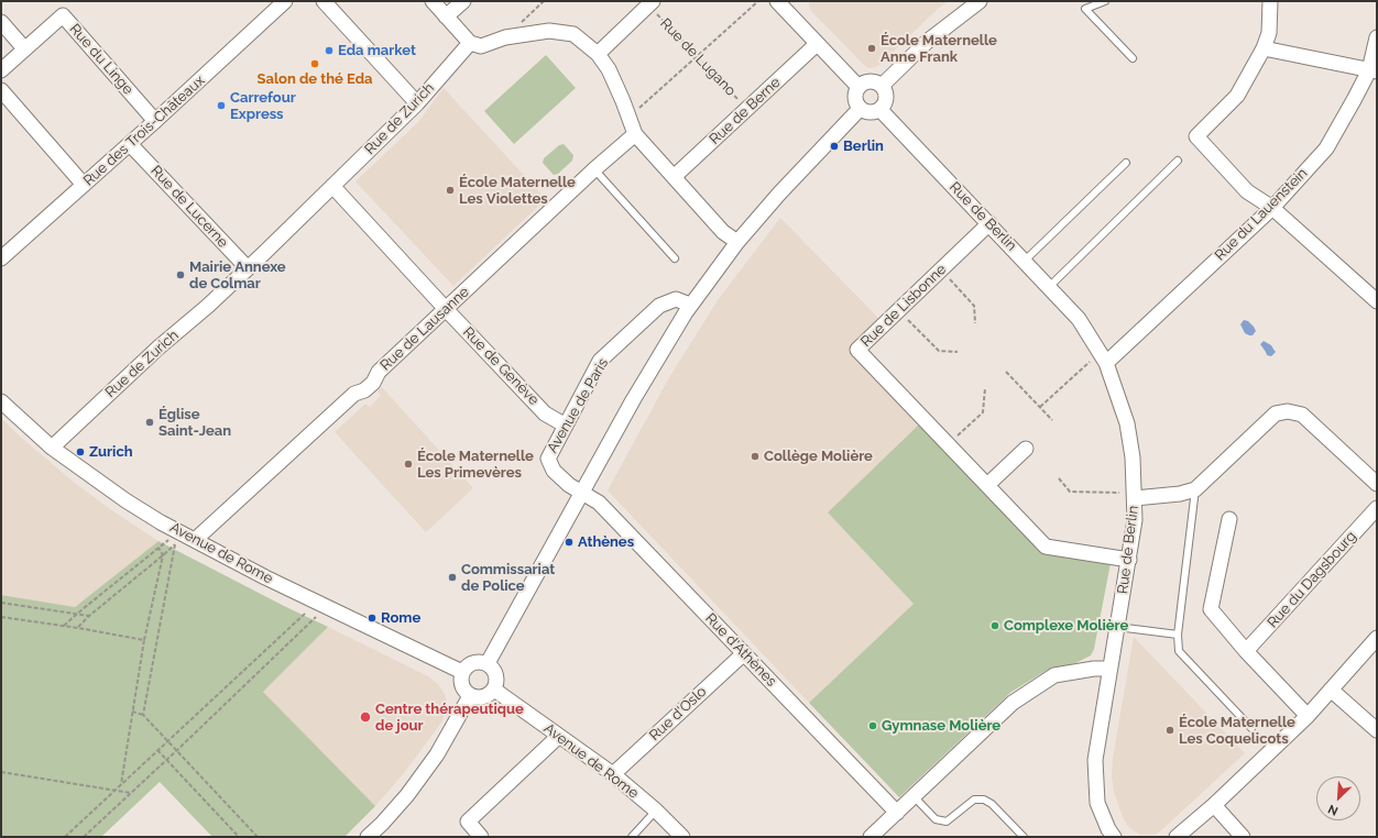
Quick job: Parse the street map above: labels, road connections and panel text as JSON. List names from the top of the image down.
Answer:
{
  "streets": {
    "street": [
      "Rue de Lugano",
      "Rue du Linge",
      "Rue de Berne",
      "Rue de Zurich",
      "Rue des Trois-Châteaux",
      "Rue de Lucerne",
      "Rue du Lauenstein",
      "Rue de Berlin",
      "Rue de Lisbonne",
      "Rue de Lausanne",
      "Rue de Genève",
      "Avenue de Paris",
      "Avenue de Rome",
      "Rue du Dagsbourg",
      "Rue d'Athènes",
      "Rue d'Oslo"
    ]
  },
  "crossings": [
    ["Rue de Lugano", "Rue de Berne"],
    ["Rue du Linge", "Rue des Trois-Châteaux"],
    ["Rue de Zurich", "Rue de Lucerne"],
    ["Rue de Zurich", "Rue de Genève"],
    ["Rue de Zurich", "Avenue de Rome"],
    ["Rue des Trois-Châteaux", "Rue de Lucerne"],
    ["Rue du Lauenstein", "Rue de Berlin"],
    ["Rue de Berlin", "Rue de Lisbonne"],
    ["Rue de Lausanne", "Rue de Genève"],
    ["Rue de Lausanne", "Avenue de Rome"],
    ["Rue de Genève", "Avenue de Paris"],
    ["Avenue de Paris", "Rue d'Athènes"],
    ["Avenue de Rome", "Rue d'Oslo"],
    ["Rue d'Athènes", "Rue d'Oslo"]
  ],
  "places": [
    "École Maternelle Anne Frank",
    "Eda market",
    "Salon de thé Eda",
    "Carrefour Express",
    "Berlin",
    "École Maternelle Les Violettes",
    "Mairie Annexe de Colmar",
    "Église Saint-Jean",
    "Zurich",
    "Collège Molière",
    "École Maternelle Les Primevères",
    "Athènes",
    "Commissariat de Police",
    "Rome",
    "Complexe Molière",
    "Centre thérapeutique de jour",
    "Gymnase Molière",
    "École Maternelle Les Coquelicots"
  ],
  "north": "bottom left"
}
